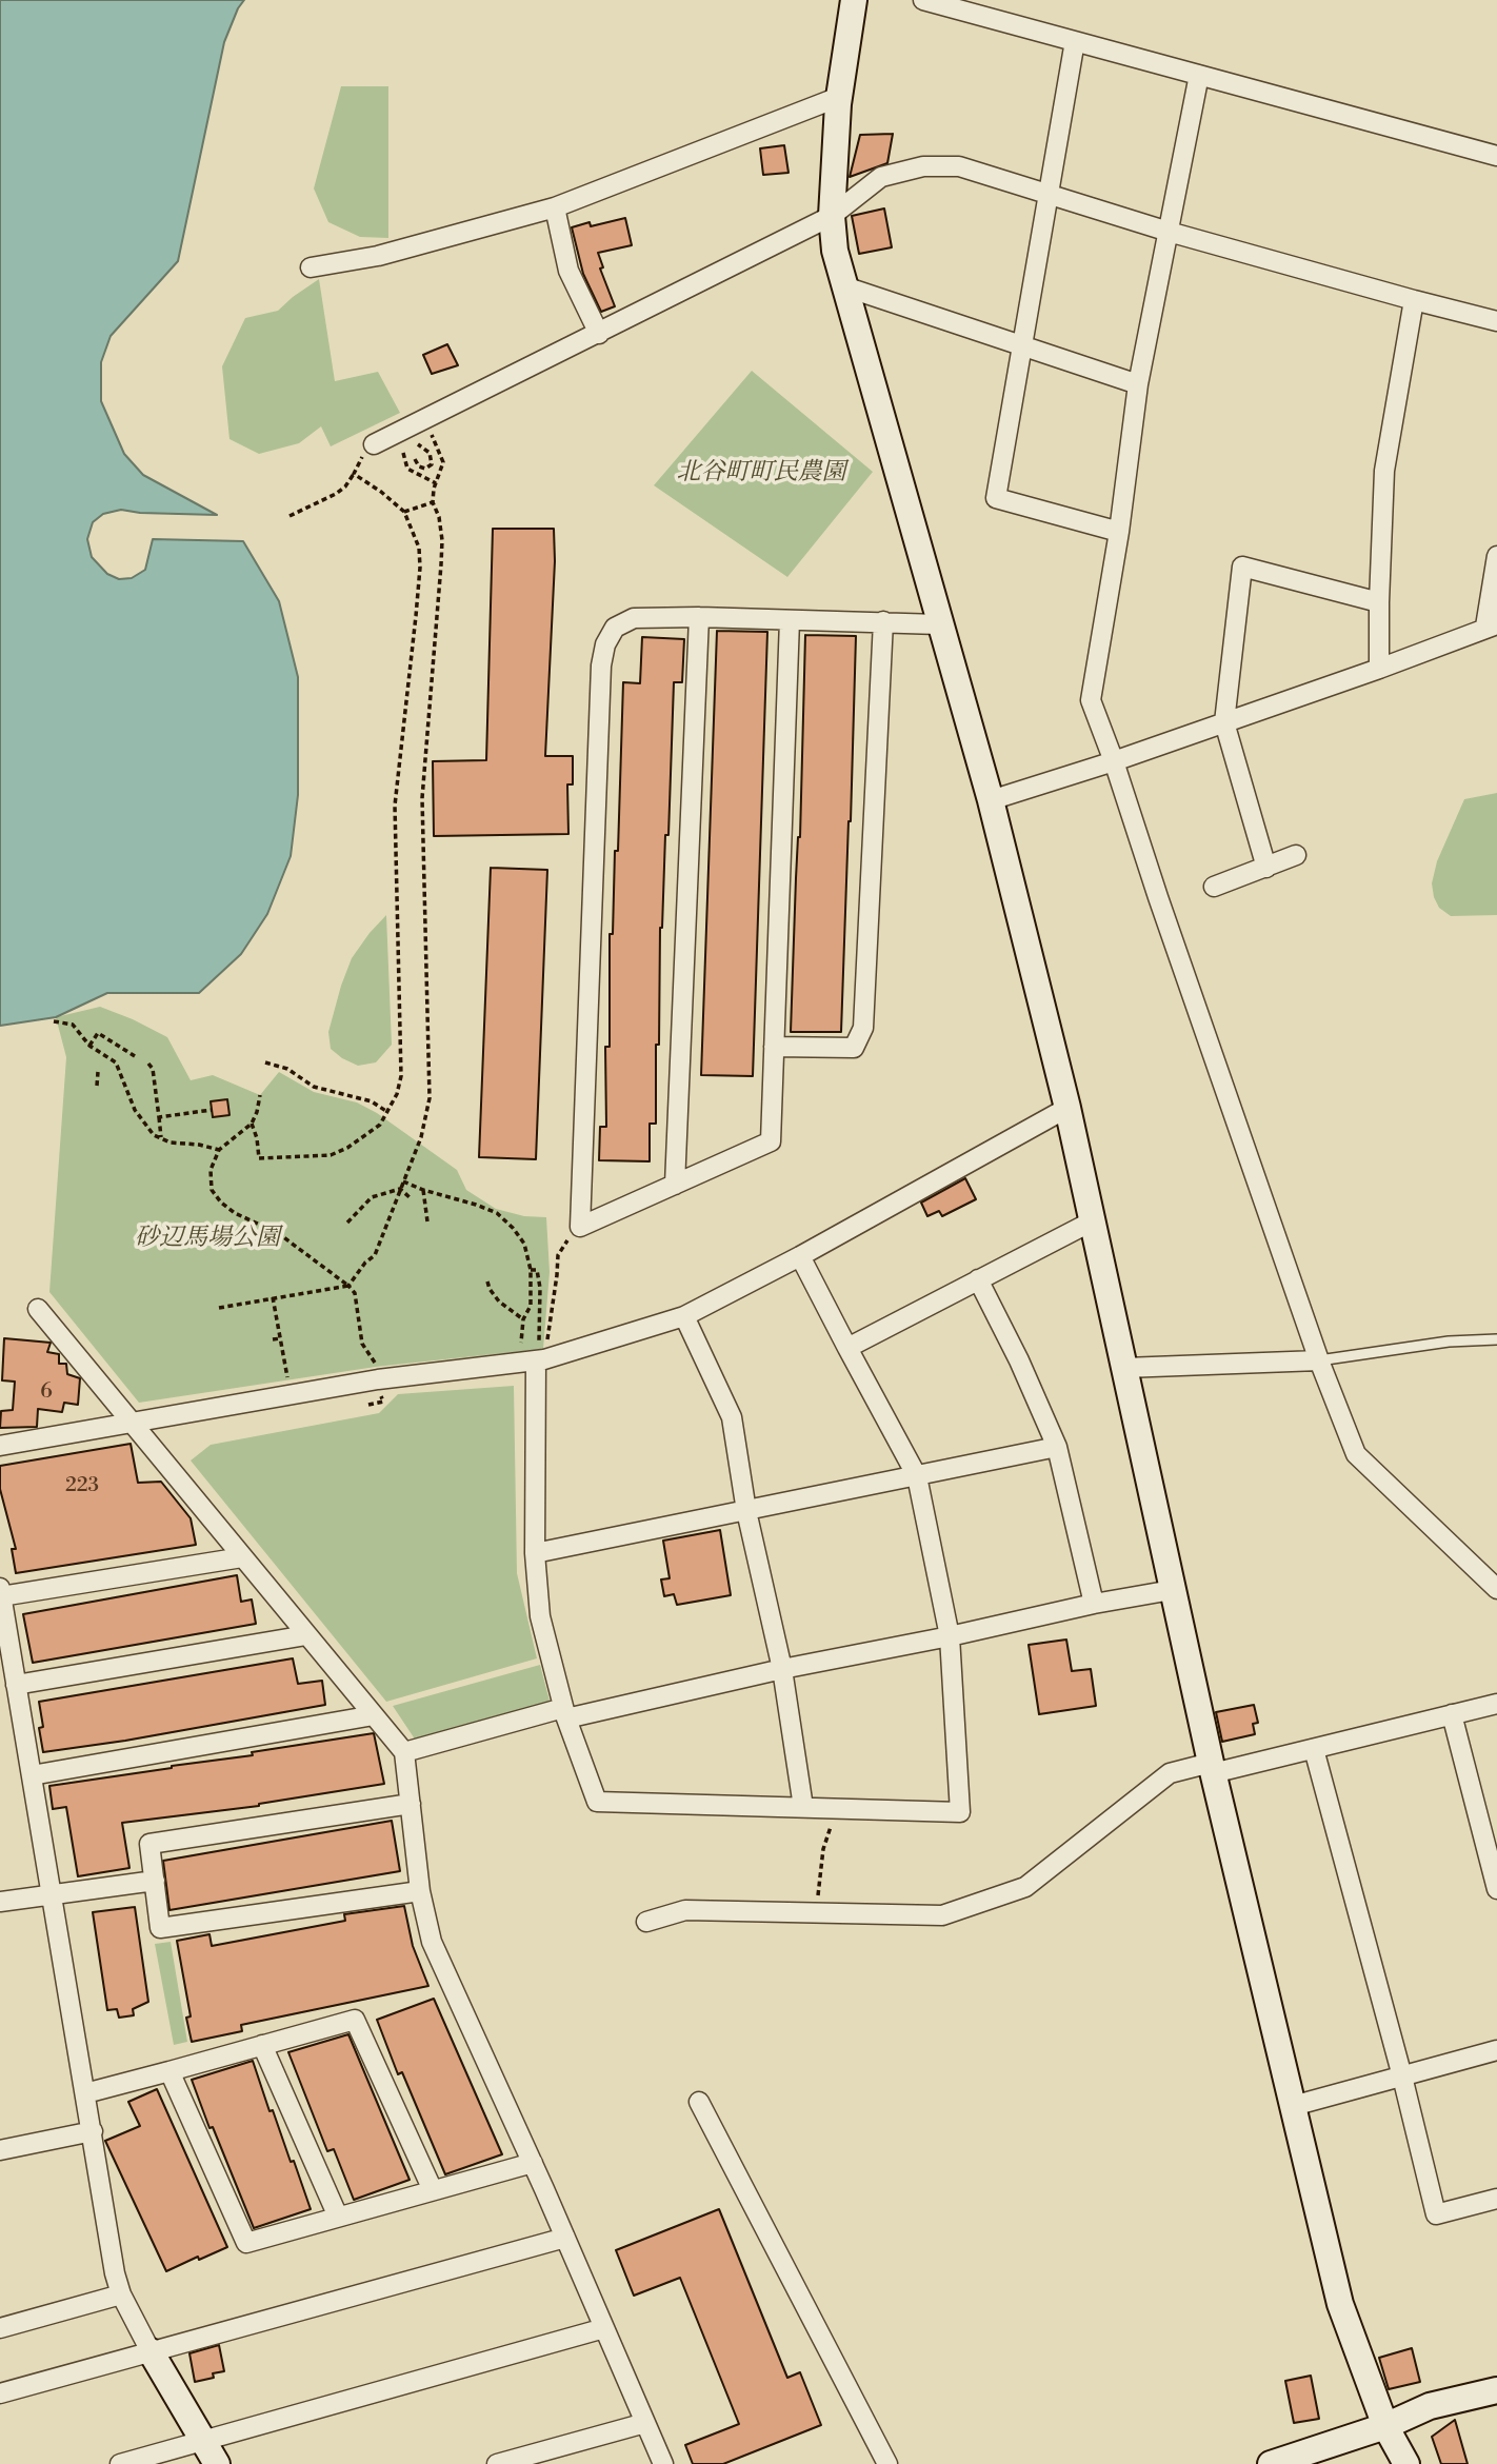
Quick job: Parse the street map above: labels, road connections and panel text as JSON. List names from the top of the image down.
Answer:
{
  "parks": ["北谷町町民農園", "砂辺馬場公園"],
  "house_numbers": ["6", "223"]
}
